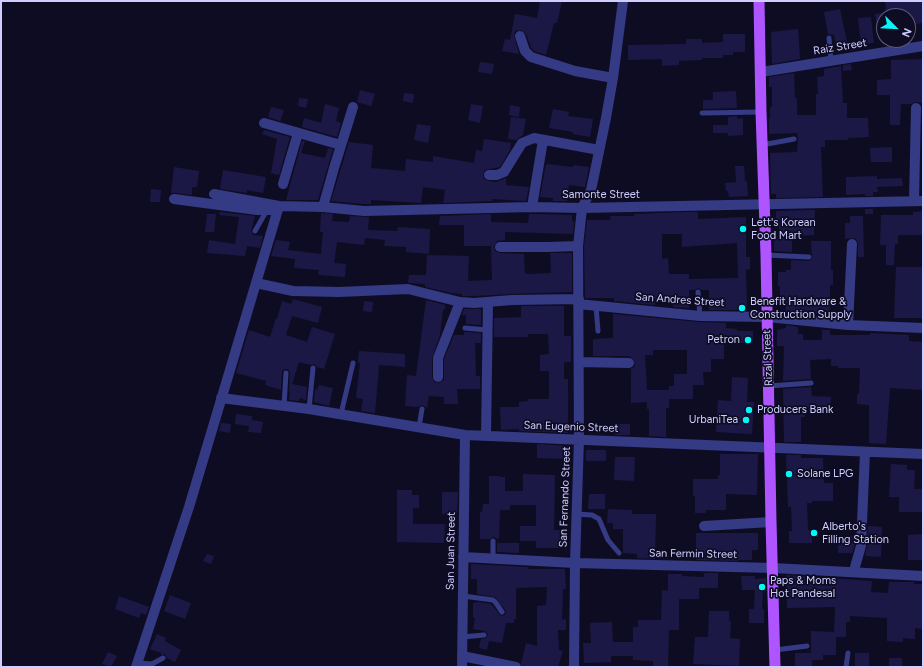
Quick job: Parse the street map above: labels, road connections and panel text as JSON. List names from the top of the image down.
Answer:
{
  "streets": {
    "main road": ["Rizal Street"],
    "street": [
      "Raiz Street",
      "Samonte Street",
      "San Andres Street",
      "San Eugenio Street",
      "San Fernando Street",
      "San Juan Street",
      "San Fermin Street"
    ]
  },
  "crossings": [
    ["Raiz Street", "Rizal Street"],
    ["Samonte Street", "Rizal Street"],
    ["Samonte Street", "San Fernando Street"],
    ["San Andres Street", "Rizal Street"],
    ["San Andres Street", "San Fernando Street"],
    ["Rizal Street", "San Eugenio Street"],
    ["Rizal Street", "San Fermin Street"],
    ["San Eugenio Street", "San Fernando Street"],
    ["San Eugenio Street", "San Juan Street"],
    ["San Fernando Street", "San Fermin Street"],
    ["San Juan Street", "San Fermin Street"]
  ],
  "places": [
    "Lett's Korean Food Mart",
    "Benefit Hardware & Construction Supply",
    "Petron",
    "Producers Bank",
    "UrbaniTea",
    "Solane LPG",
    "Alberto's Filling Station",
    "Paps & Moms Hot Pandesal"
  ],
  "north": "bottom right"
}
